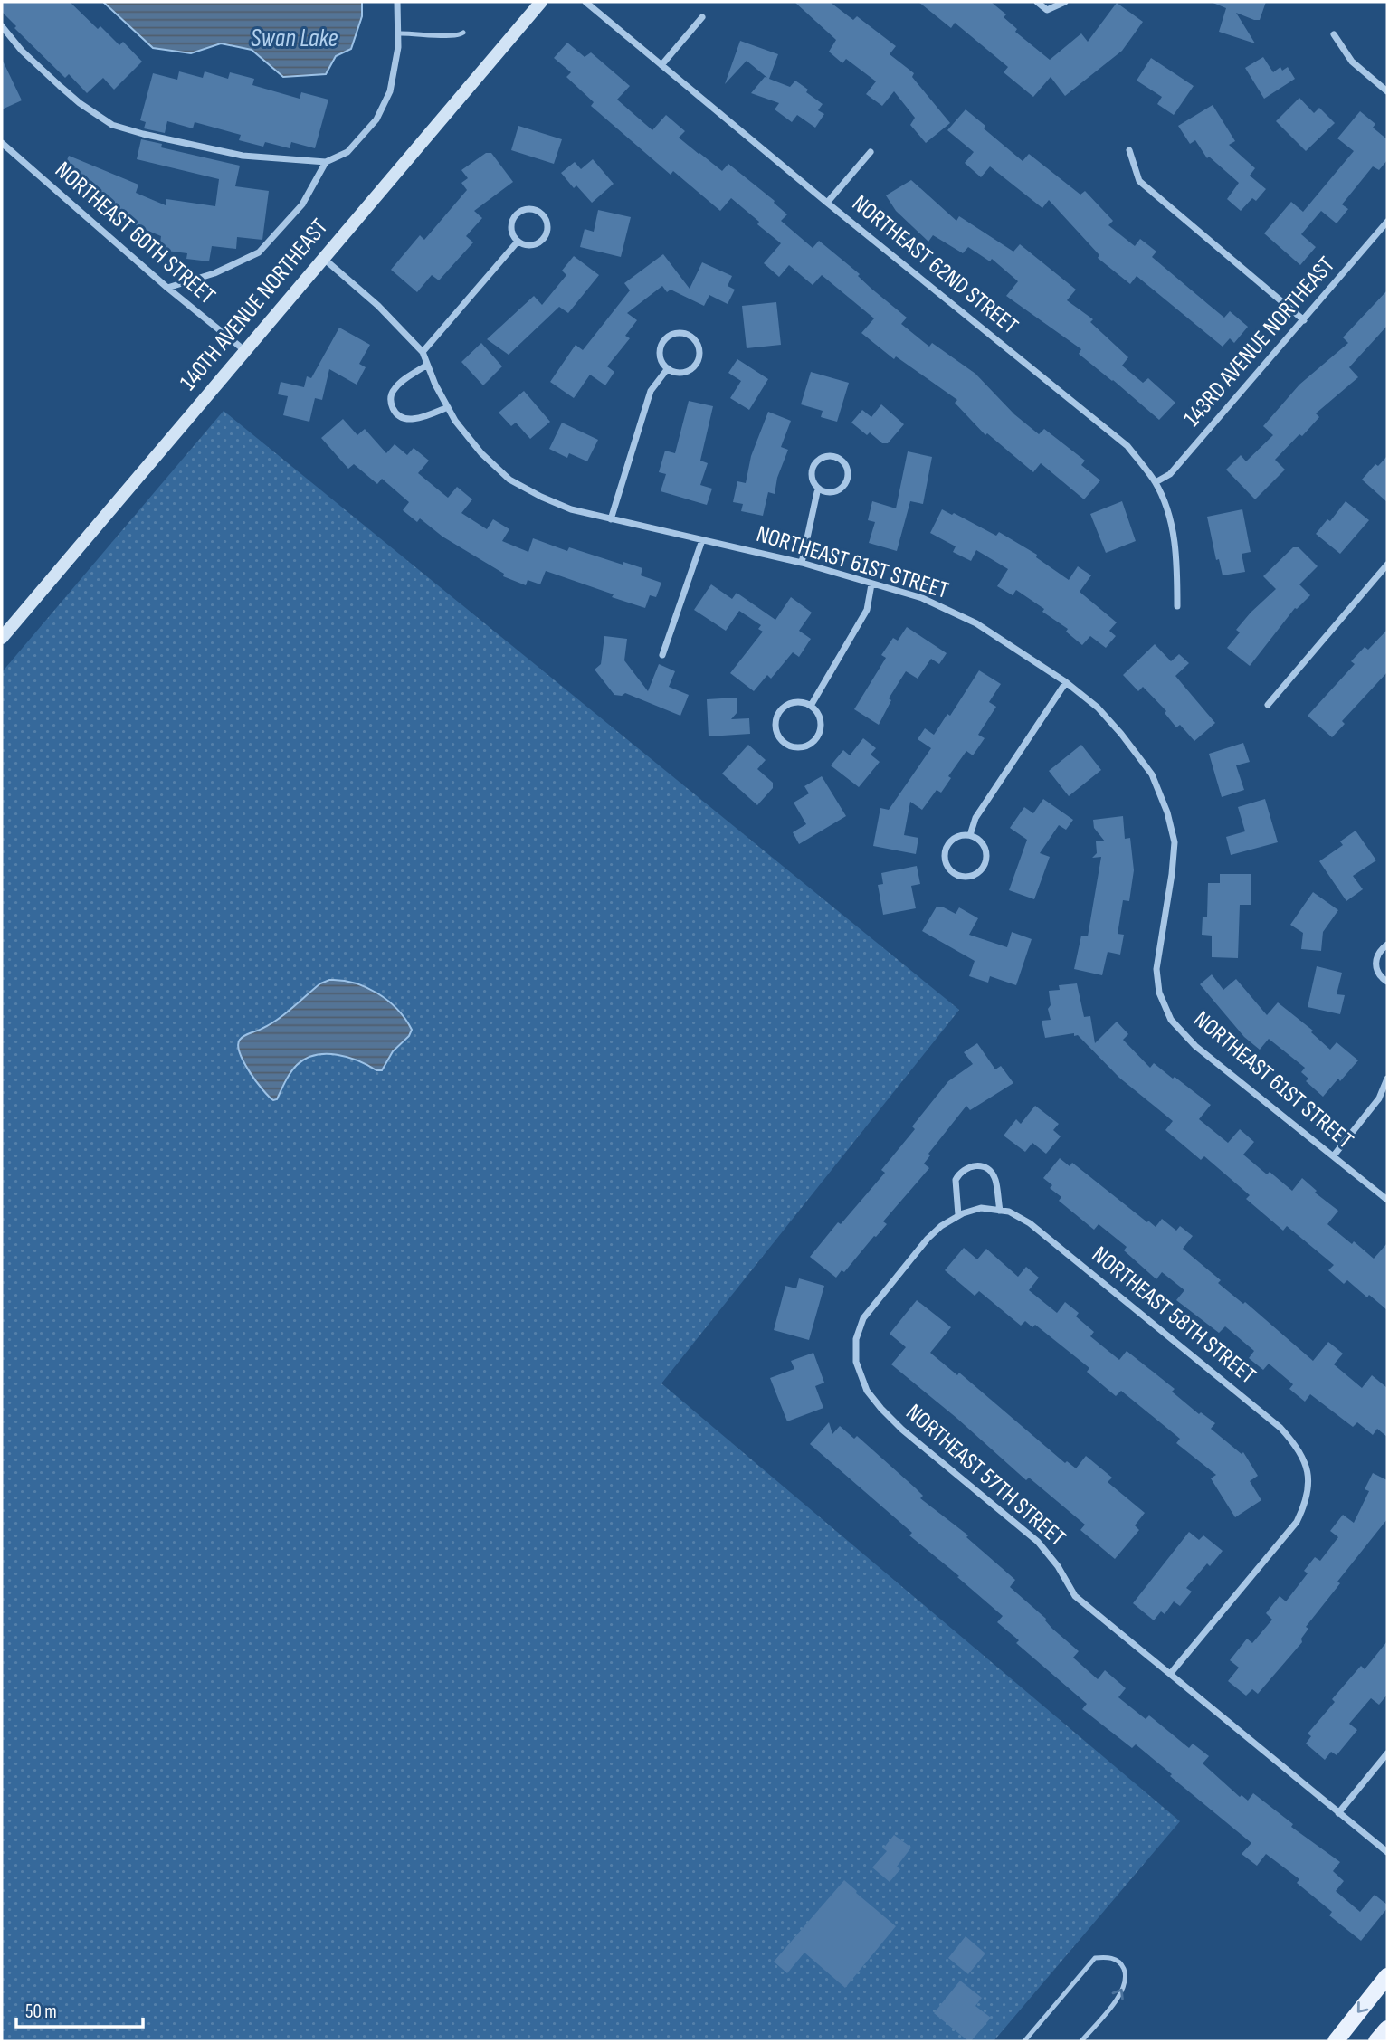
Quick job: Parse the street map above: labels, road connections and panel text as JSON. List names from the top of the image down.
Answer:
{
  "streets": {
    "street": [
      "NORTHEAST 60TH STREET",
      "NORTHEAST 62ND STREET",
      "140TH AVENUE NORTHEAST",
      "143RD AVENUE NORTHEAST",
      "NORTHEAST 61ST STREET",
      "NORTHEAST 58TH STREET",
      "NORTHEAST 57TH STREET"
    ]
  },
  "crossings": [
    ["NORTHEAST 60TH STREET", "140TH AVENUE NORTHEAST"],
    ["NORTHEAST 62ND STREET", "143RD AVENUE NORTHEAST"],
    ["140TH AVENUE NORTHEAST", "NORTHEAST 61ST STREET"],
    ["NORTHEAST 58TH STREET", "NORTHEAST 57TH STREET"]
  ],
  "water": ["Swan Lake"],
  "scale_bar": "50 m"
}
